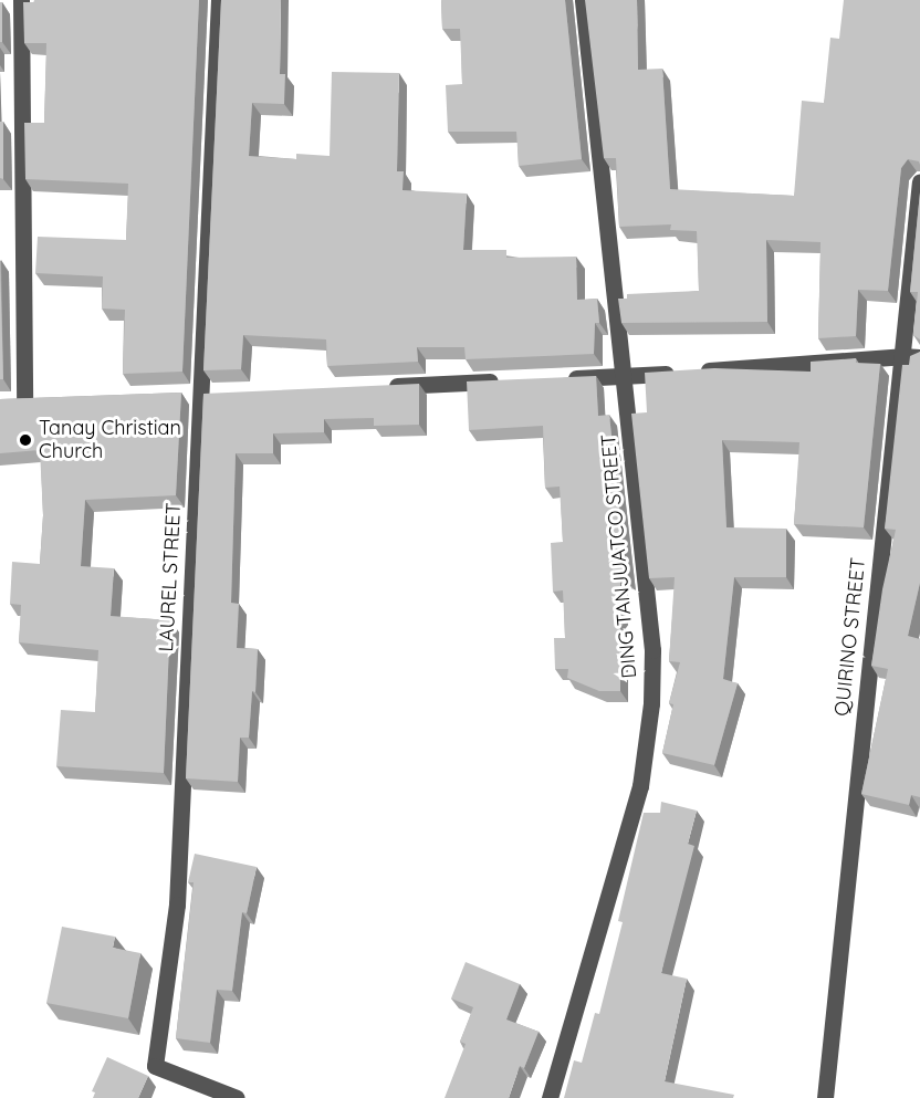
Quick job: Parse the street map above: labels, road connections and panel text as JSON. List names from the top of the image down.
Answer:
{
  "streets": {
    "street": ["DING TANJUATCO STREET", "LAUREL STREET", "QUIRINO STREET"]
  },
  "places": ["Tanay Christian Church"]
}
